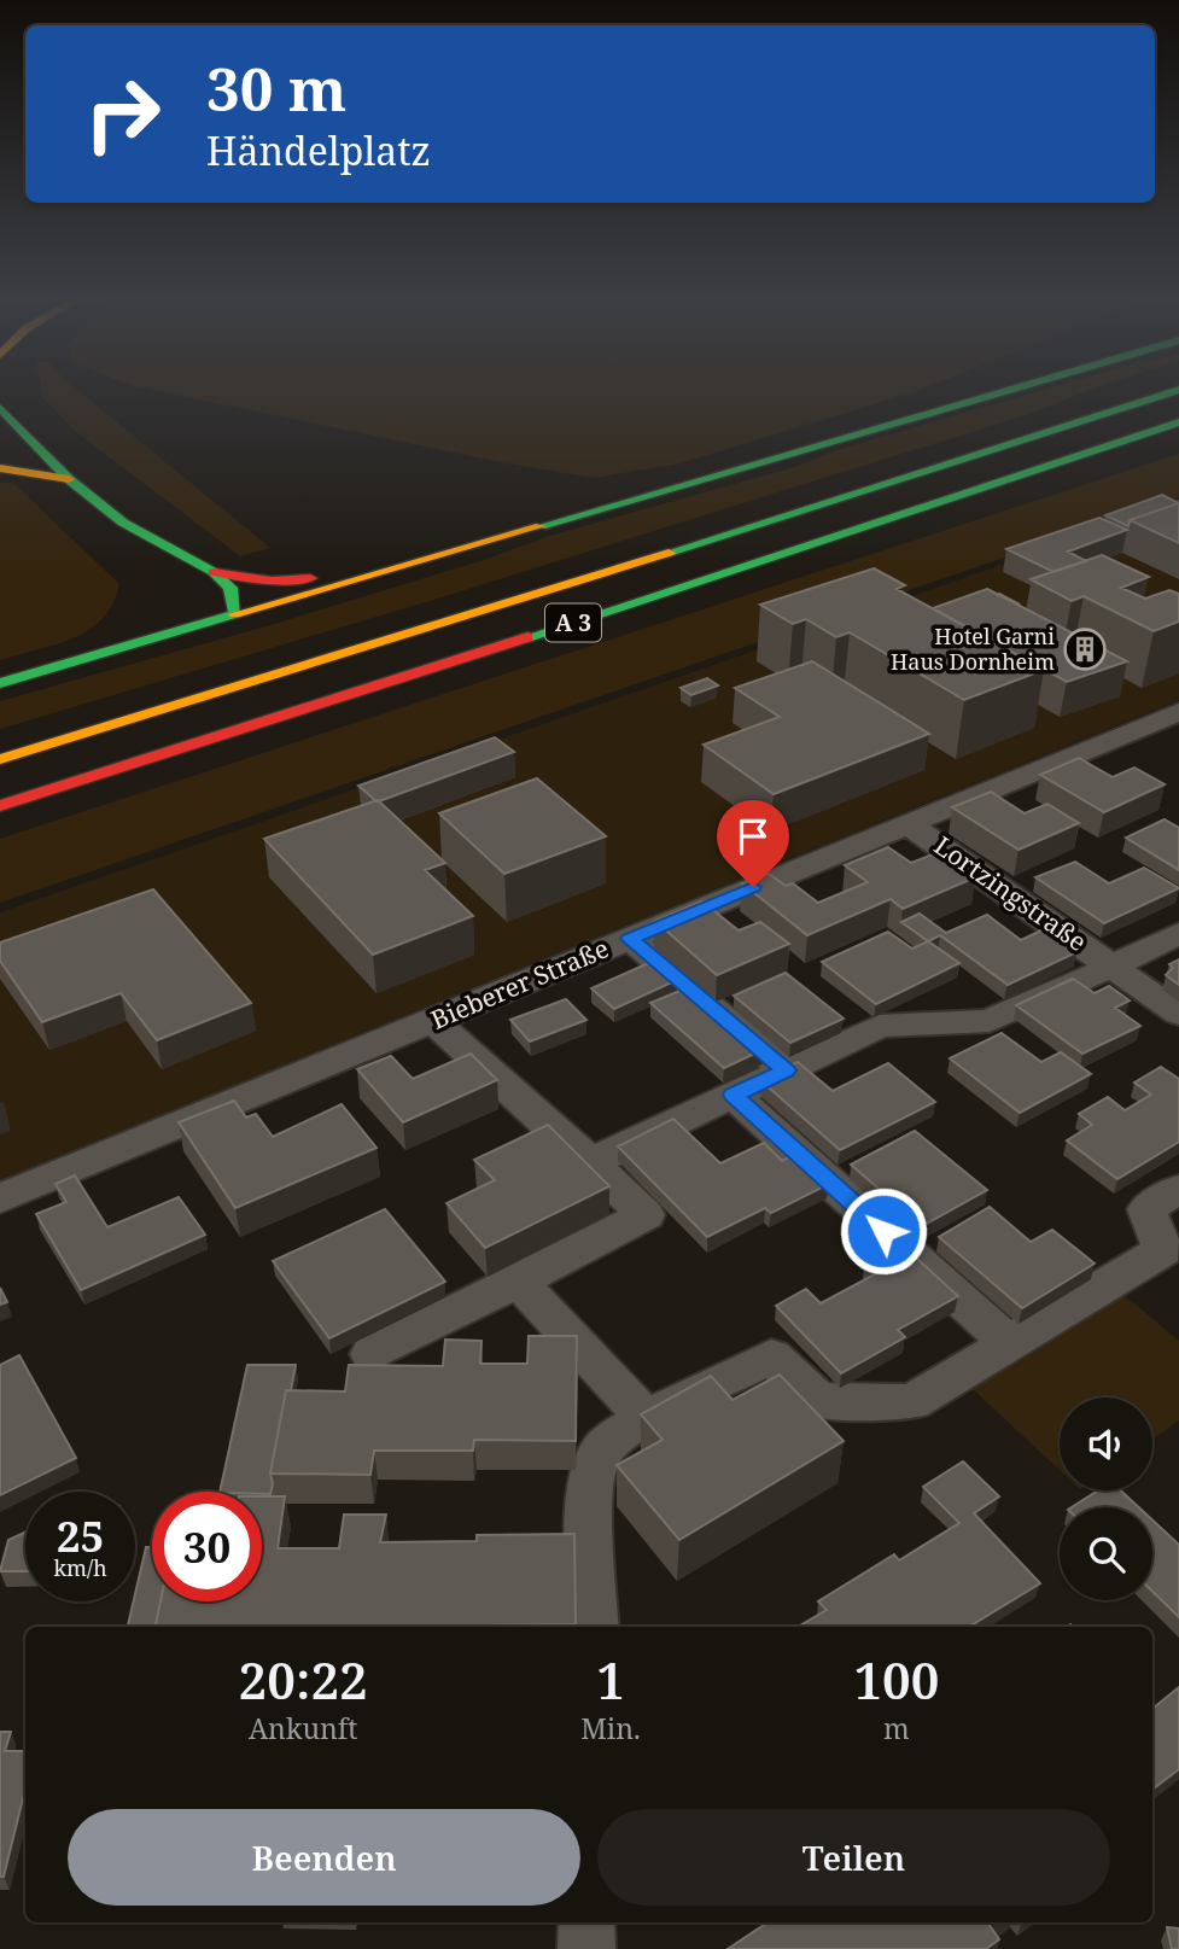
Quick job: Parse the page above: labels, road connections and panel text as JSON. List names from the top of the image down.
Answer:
{
  "streets": {
    "main road": ["A 3"],
    "street": ["Lortzingstraße", "Bieberer Straße"]
  },
  "crossings": [
    ["Lortzingstraße", "Bieberer Straße"]
  ],
  "places": {
    "building": ["Hotel Garni Haus Dornheim"]
  },
  "page": {
    "turn": ["30 m", "Händelplatz"],
    "speed": "25 km/h",
    "limit": "30",
    "eta": [
      "20:22",
      "Ankunft",
      "1",
      "Min.",
      "100",
      "m"
    ],
    "buttons": ["Beenden", "Teilen"]
  }
}
